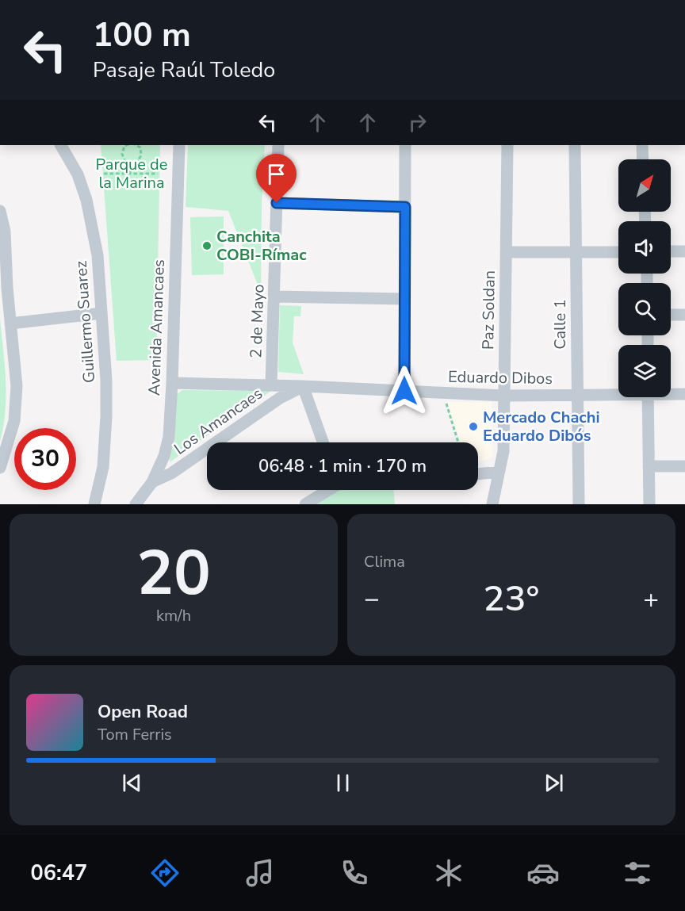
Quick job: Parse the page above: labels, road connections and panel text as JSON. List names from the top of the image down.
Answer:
{
  "streets": {
    "street": [
      "Paz Soldan",
      "2 de Mayo",
      "Guillermo Suarez",
      "Calle 1",
      "Avenida Amancaes",
      "Eduardo Dibos",
      "Los Amancaes"
    ]
  },
  "crossings": [
    ["Paz Soldan", "Eduardo Dibos"],
    ["2 de Mayo", "Eduardo Dibos"],
    ["Calle 1", "Eduardo Dibos"],
    ["Avenida Amancaes", "Eduardo Dibos"],
    ["Avenida Amancaes", "Los Amancaes"],
    ["Eduardo Dibos", "Los Amancaes"]
  ],
  "parks": ["Parque de la Marina"],
  "places": ["Canchita COBI-Rímac", "Mercado Chachi Eduardo Dibós"],
  "north": "top right",
  "page": {
    "turn": ["100 m", "Pasaje Raúl Toledo"],
    "limit": "30",
    "trip": "06:48 · 1 min · 170 m",
    "tile": [
      ["20", "km/h"],
      "Clima"
    ],
    "heat": ["−", "23°", "+"],
    "song": ["Open Road", "Tom Ferris"],
    "tabs": "06:47"
  }
}
